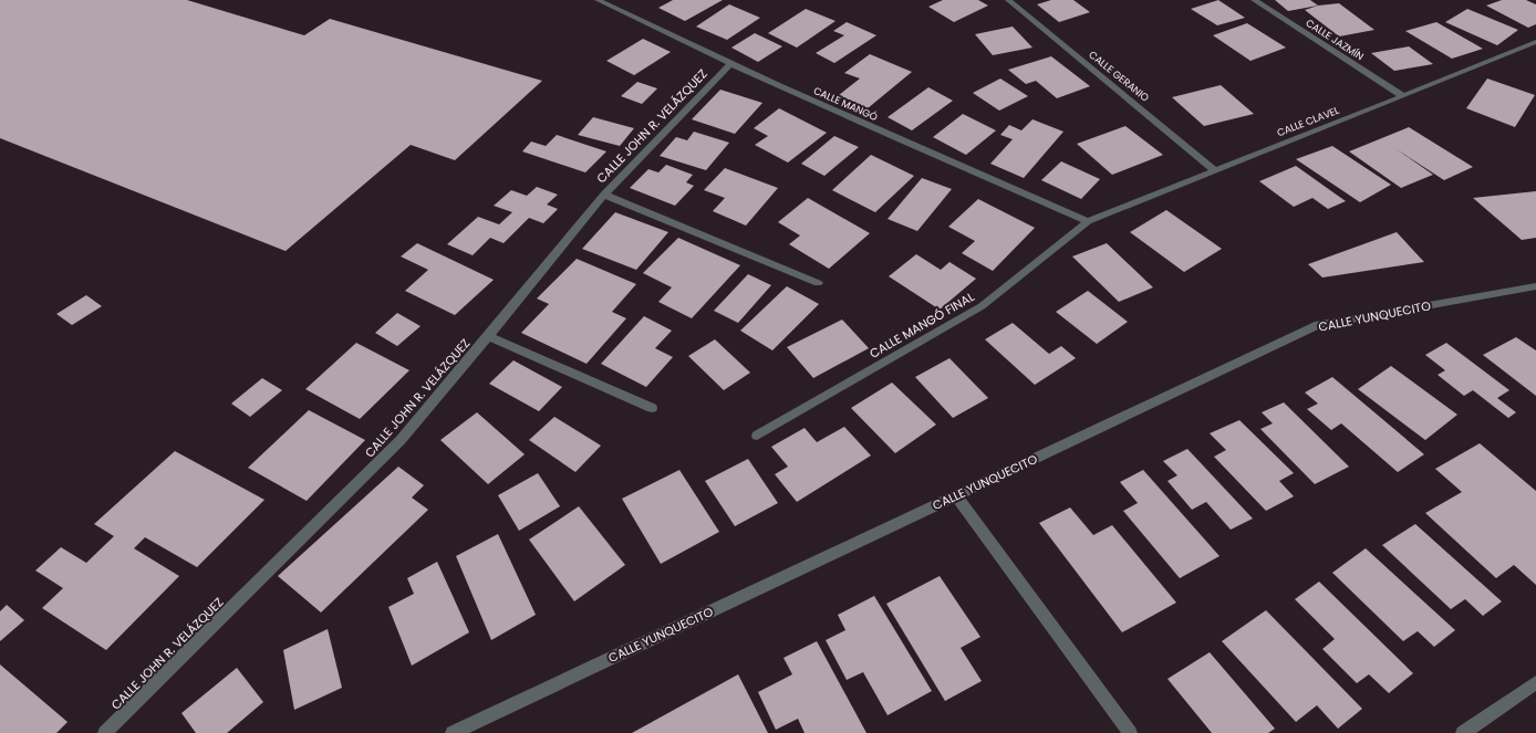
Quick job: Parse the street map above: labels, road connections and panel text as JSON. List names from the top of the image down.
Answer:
{
  "streets": {
    "street": [
      "CALLE JAZMÍN",
      "CALLE GERANIO",
      "CALLE MANGÓ",
      "CALLE CLAVEL",
      "CALLE JOHN R. VELÁZQUEZ",
      "CALLE YUNQUECITO",
      "CALLE MANGÓ FINAL"
    ]
  },
  "crossings": [
    ["CALLE JAZMÍN", "CALLE CLAVEL"],
    ["CALLE GERANIO", "CALLE CLAVEL"],
    ["CALLE MANGÓ", "CALLE CLAVEL"],
    ["CALLE MANGÓ", "CALLE JOHN R. VELÁZQUEZ"],
    ["CALLE MANGÓ", "CALLE MANGÓ FINAL"],
    ["CALLE CLAVEL", "CALLE MANGÓ FINAL"]
  ]
}
